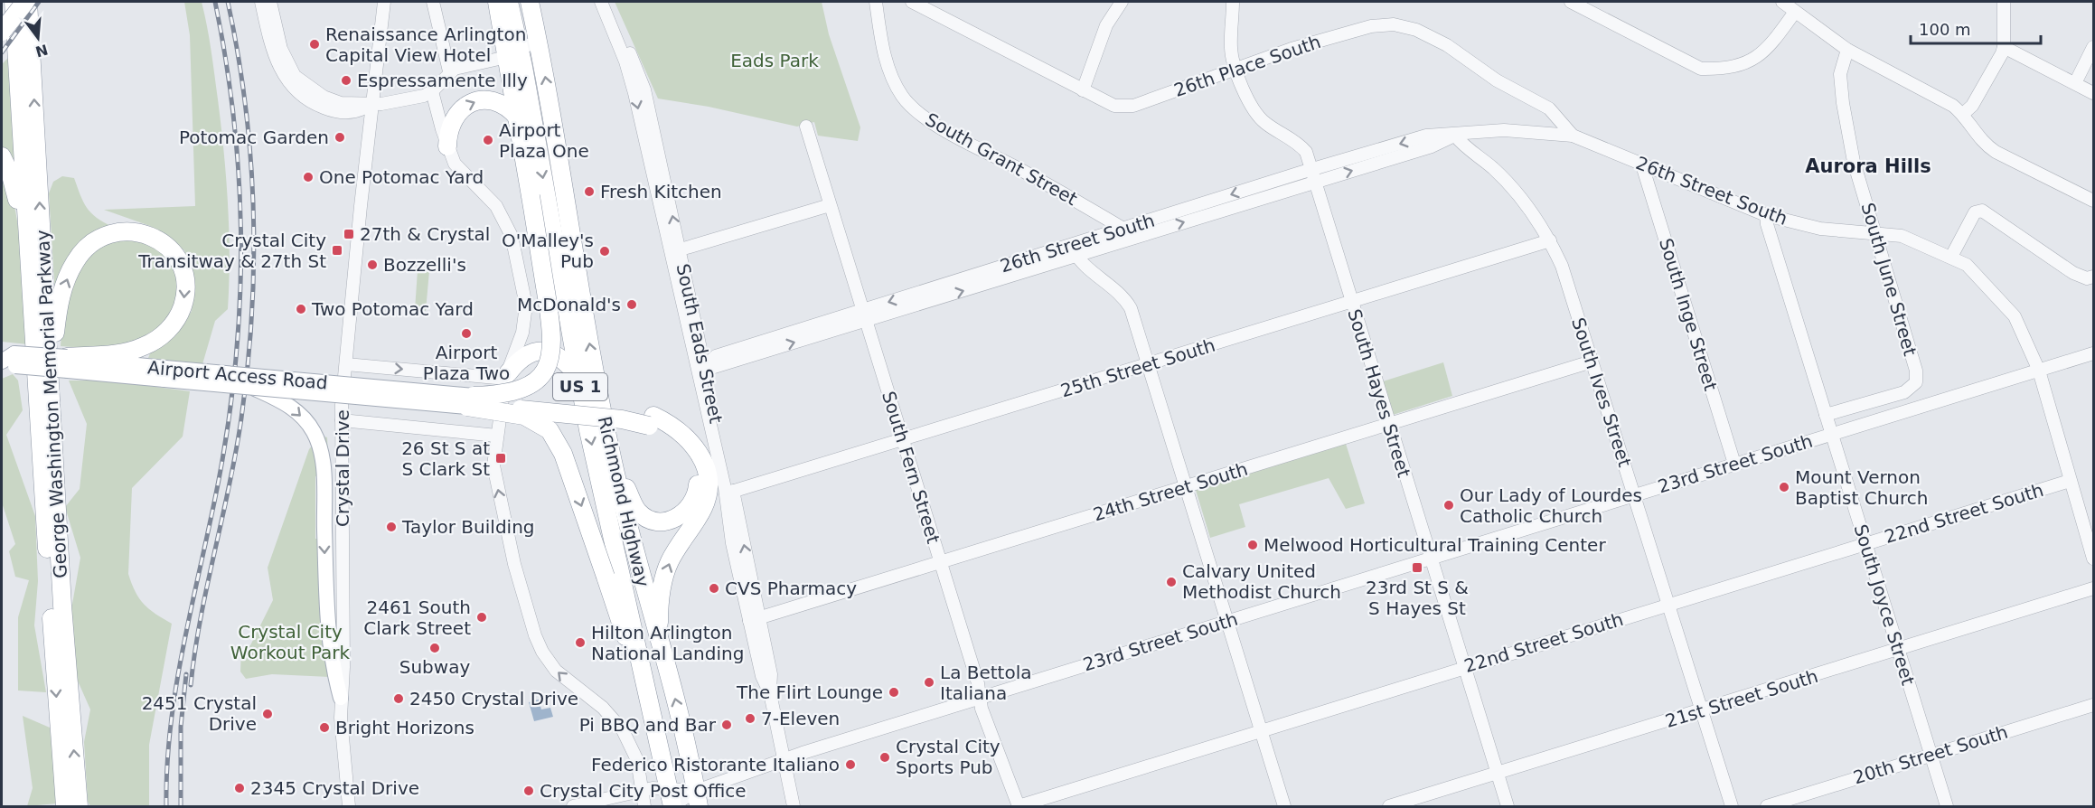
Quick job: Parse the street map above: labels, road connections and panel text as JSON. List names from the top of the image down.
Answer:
{
  "streets": {
    "highway": ["US 1", "George Washington Memorial Parkway", "Richmond Highway"],
    "main road": ["Airport Access Road"],
    "street": [
      "26th Place South",
      "South Grant Street",
      "26th Street South",
      "South June Street",
      "South Inge Street",
      "South Eads Street",
      "25th Street South",
      "South Ives Street",
      "South Hayes Street",
      "23rd Street South",
      "South Fern Street",
      "Crystal Drive",
      "24th Street South",
      "22nd Street South",
      "South Joyce Street",
      "21st Street South",
      "20th Street South"
    ]
  },
  "crossings": [
    ["26th Place South", "26th Street South"],
    ["26th Place South", "South Hayes Street"],
    ["South Grant Street", "26th Street South"],
    ["26th Street South", "South June Street"],
    ["26th Street South", "South Inge Street"],
    ["26th Street South", "South Eads Street"],
    ["26th Street South", "South Ives Street"],
    ["26th Street South", "South Hayes Street"],
    ["26th Street South", "23rd Street South"],
    ["26th Street South", "South Fern Street"],
    ["26th Street South", "22nd Street South"],
    ["26th Street South", "South Joyce Street"],
    ["South June Street", "South Joyce Street"],
    ["South Inge Street", "23rd Street South"],
    ["South Eads Street", "25th Street South"],
    ["South Eads Street", "23rd Street South"],
    ["South Eads Street", "24th Street South"],
    ["25th Street South", "South Ives Street"],
    ["25th Street South", "South Hayes Street"],
    ["25th Street South", "South Fern Street"],
    ["South Ives Street", "23rd Street South"],
    ["South Ives Street", "24th Street South"],
    ["South Ives Street", "22nd Street South"],
    ["South Ives Street", "21st Street South"],
    ["South Hayes Street", "23rd Street South"],
    ["South Hayes Street", "24th Street South"],
    ["South Hayes Street", "22nd Street South"],
    ["South Hayes Street", "21st Street South"],
    ["23rd Street South", "South Fern Street"],
    ["23rd Street South", "Richmond Highway"],
    ["23rd Street South", "South Joyce Street"],
    ["South Fern Street", "24th Street South"],
    ["South Fern Street", "22nd Street South"],
    ["22nd Street South", "South Joyce Street"],
    ["South Joyce Street", "21st Street South"],
    ["South Joyce Street", "20th Street South"]
  ],
  "districts": ["Aurora Hills"],
  "parks": ["Eads Park", "Crystal City Workout Park"],
  "places": {
    "other": [
      "Renaissance Arlington Capital View Hotel",
      "Espressamente Illy",
      "Potomac Garden",
      "Airport Plaza One",
      "One Potomac Yard",
      "Fresh Kitchen",
      "O'Malley's Pub",
      "Bozzelli's",
      "McDonald's",
      "Two Potomac Yard",
      "Airport Plaza Two",
      "Mount Vernon Baptist Church",
      "Our Lady of Lourdes Catholic Church",
      "Taylor Building",
      "Melwood Horticultural Training Center",
      "Calvary United Methodist Church",
      "CVS Pharmacy",
      "2461 South Clark Street",
      "Hilton Arlington National Landing",
      "Subway",
      "La Bettola Italiana",
      "The Flirt Lounge",
      "2450 Crystal Drive",
      "2451 Crystal Drive",
      "7-Eleven",
      "Pi BBQ and Bar",
      "Bright Horizons",
      "Crystal City Sports Pub",
      "Federico Ristorante Italiano",
      "2345 Crystal Drive",
      "Crystal City Post Office"
    ],
    "transit": [
      "27th & Crystal",
      "Crystal City Transitway & 27th St",
      "26 St S at S Clark St",
      "23rd St S & S Hayes St"
    ]
  },
  "scale_bar": "100 m",
  "north": "bottom"
}
